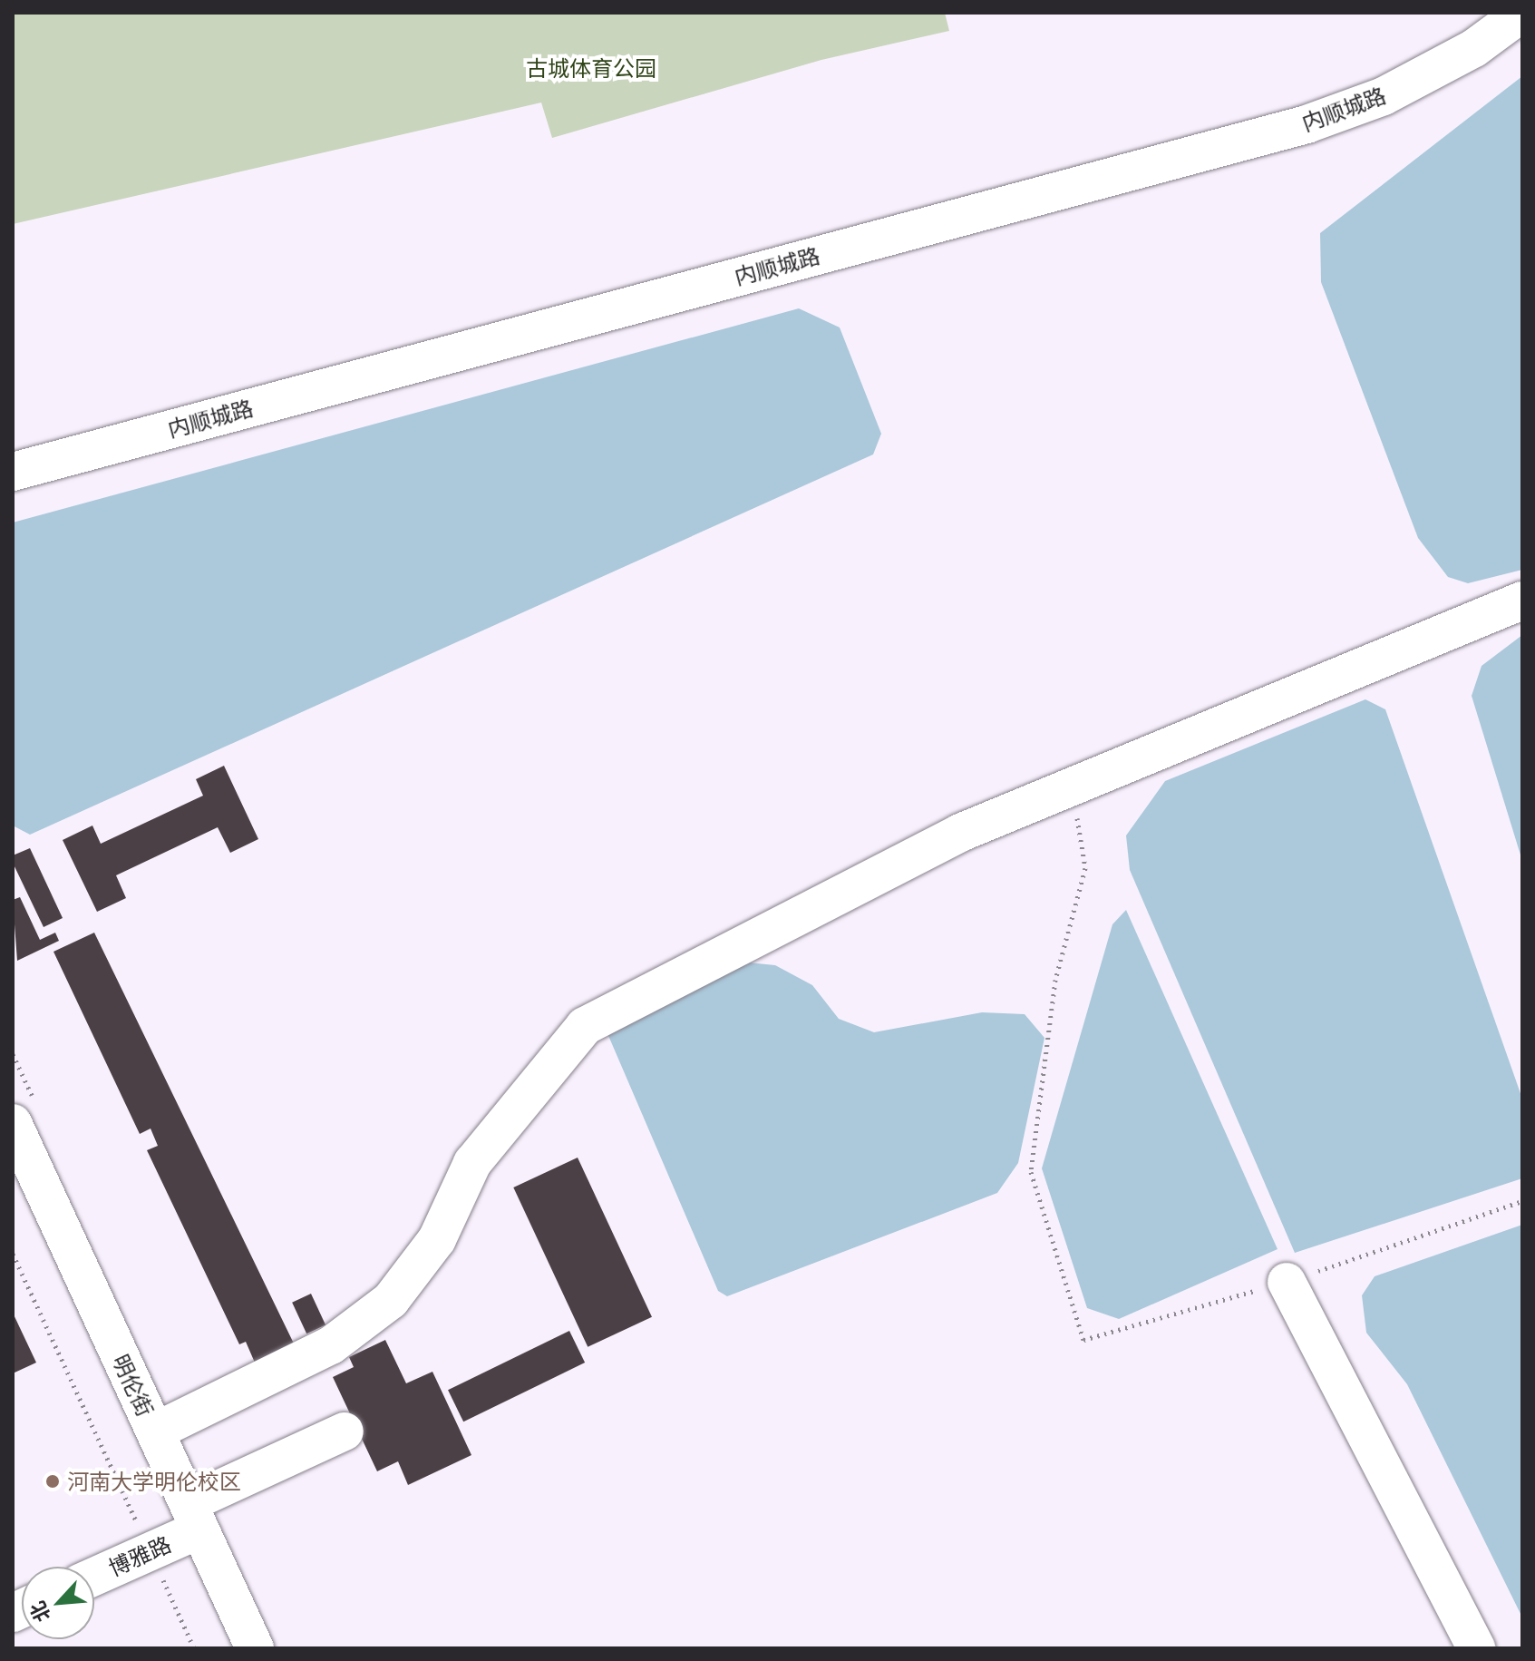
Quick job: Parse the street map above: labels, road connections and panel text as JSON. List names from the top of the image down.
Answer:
{
  "streets": {
    "street": ["内顺城路", "明伦街", "博雅路"]
  },
  "crossings": [
    ["明伦街", "博雅路"]
  ],
  "parks": ["古城体育公园"],
  "places": ["河南大学明伦校区"],
  "north": "bottom left"
}
